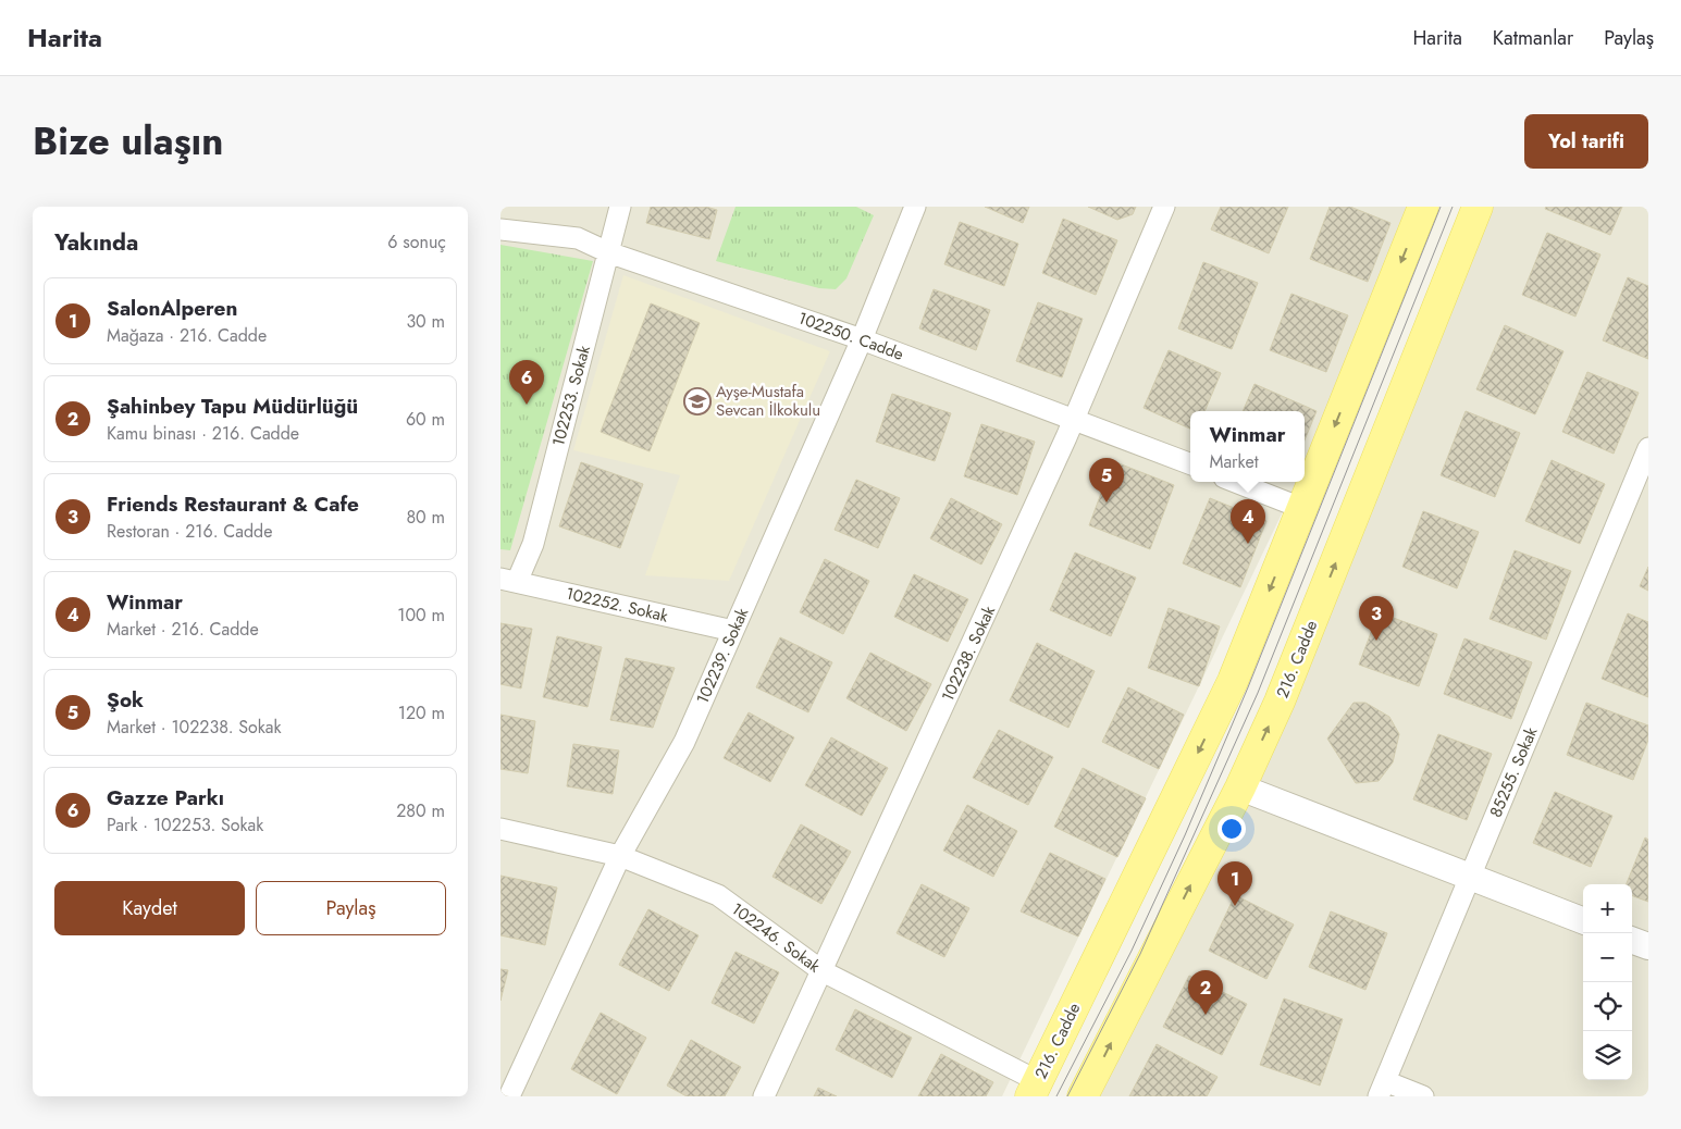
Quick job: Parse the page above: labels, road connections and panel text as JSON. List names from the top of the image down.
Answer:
{
  "streets": {
    "main road": ["216. Cadde"],
    "street": [
      "102250. Cadde",
      "102253. Sokak",
      "102252. Sokak",
      "102238. Sokak",
      "102239. Sokak",
      "85255. Sokak",
      "102246. Sokak"
    ]
  },
  "crossings": [
    ["102250. Cadde", "102253. Sokak"],
    ["102250. Cadde", "102238. Sokak"],
    ["102250. Cadde", "102239. Sokak"],
    ["102253. Sokak", "102252. Sokak"],
    ["102252. Sokak", "102239. Sokak"],
    ["102238. Sokak", "102246. Sokak"],
    ["102239. Sokak", "102246. Sokak"],
    ["216. Cadde", "102246. Sokak"]
  ],
  "places": {
    "school or university": ["Ayşe-Mustafa Sevcan İlkokulu"]
  },
  "page": {
    "header": "Harita",
    "nav": ["Harita", "Katmanlar", "Paylaş"],
    "title": "Bize ulaşın",
    "buttons": [
      "Yol tarifi",
      ["Kaydet", "Paylaş"]
    ],
    "heading": ["Yakında", "6 sonuç"],
    "list": [
      {
        "mark": "1",
        "name": "SalonAlperen",
        "note": "Mağaza · 216. Cadde",
        "value": "30 m"
      },
      {
        "mark": "2",
        "name": "Şahinbey Tapu Müdürlüğü",
        "note": "Kamu binası · 216. Cadde",
        "value": "60 m"
      },
      {
        "mark": "3",
        "name": "Friends Restaurant & Cafe",
        "note": "Restoran · 216. Cadde",
        "value": "80 m"
      },
      {
        "mark": "4",
        "name": "Winmar",
        "note": "Market · 216. Cadde",
        "value": "100 m"
      },
      {
        "mark": "5",
        "name": "Şok",
        "note": "Market · 102238. Sokak",
        "value": "120 m"
      },
      {
        "mark": "6",
        "name": "Gazze Parkı",
        "note": "Park · 102253. Sokak",
        "value": "280 m"
      }
    ],
    "pins": [
      "6",
      "5",
      "4",
      "3",
      "1",
      "2"
    ],
    "popup": ["Winmar", "Market"],
    "map_buttons": ["+", "−"]
  }
}
